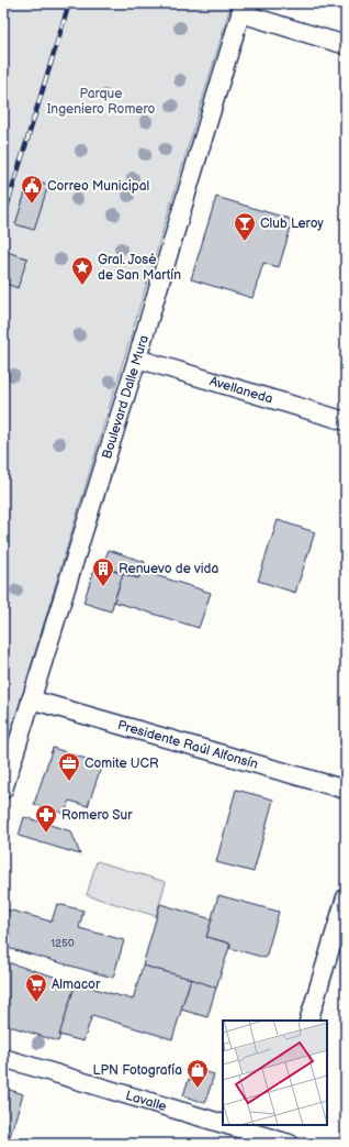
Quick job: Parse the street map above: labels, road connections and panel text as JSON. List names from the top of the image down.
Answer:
{
  "streets": {
    "street": [
      "Avellaneda",
      "Boulevard Dalle Mura",
      "Presidente Raúl Alfonsín",
      "Lavalle"
    ]
  },
  "crossings": [
    ["Avellaneda", "Boulevard Dalle Mura"],
    ["Boulevard Dalle Mura", "Presidente Raúl Alfonsín"]
  ],
  "parks": ["Parque Ingeniero Romero"],
  "places": {
    "public building": ["Correo Municipal"],
    "bar": ["Club Leroy"],
    "place": ["Gral. José de San Martín"],
    "building": ["Renuevo de vida"],
    "office": ["Comite UCR"],
    "pharmacy": ["Romero Sur"],
    "supermarket": ["Almacor"],
    "shop": ["LPN Fotografía"]
  },
  "house_numbers": ["1250"]
}
